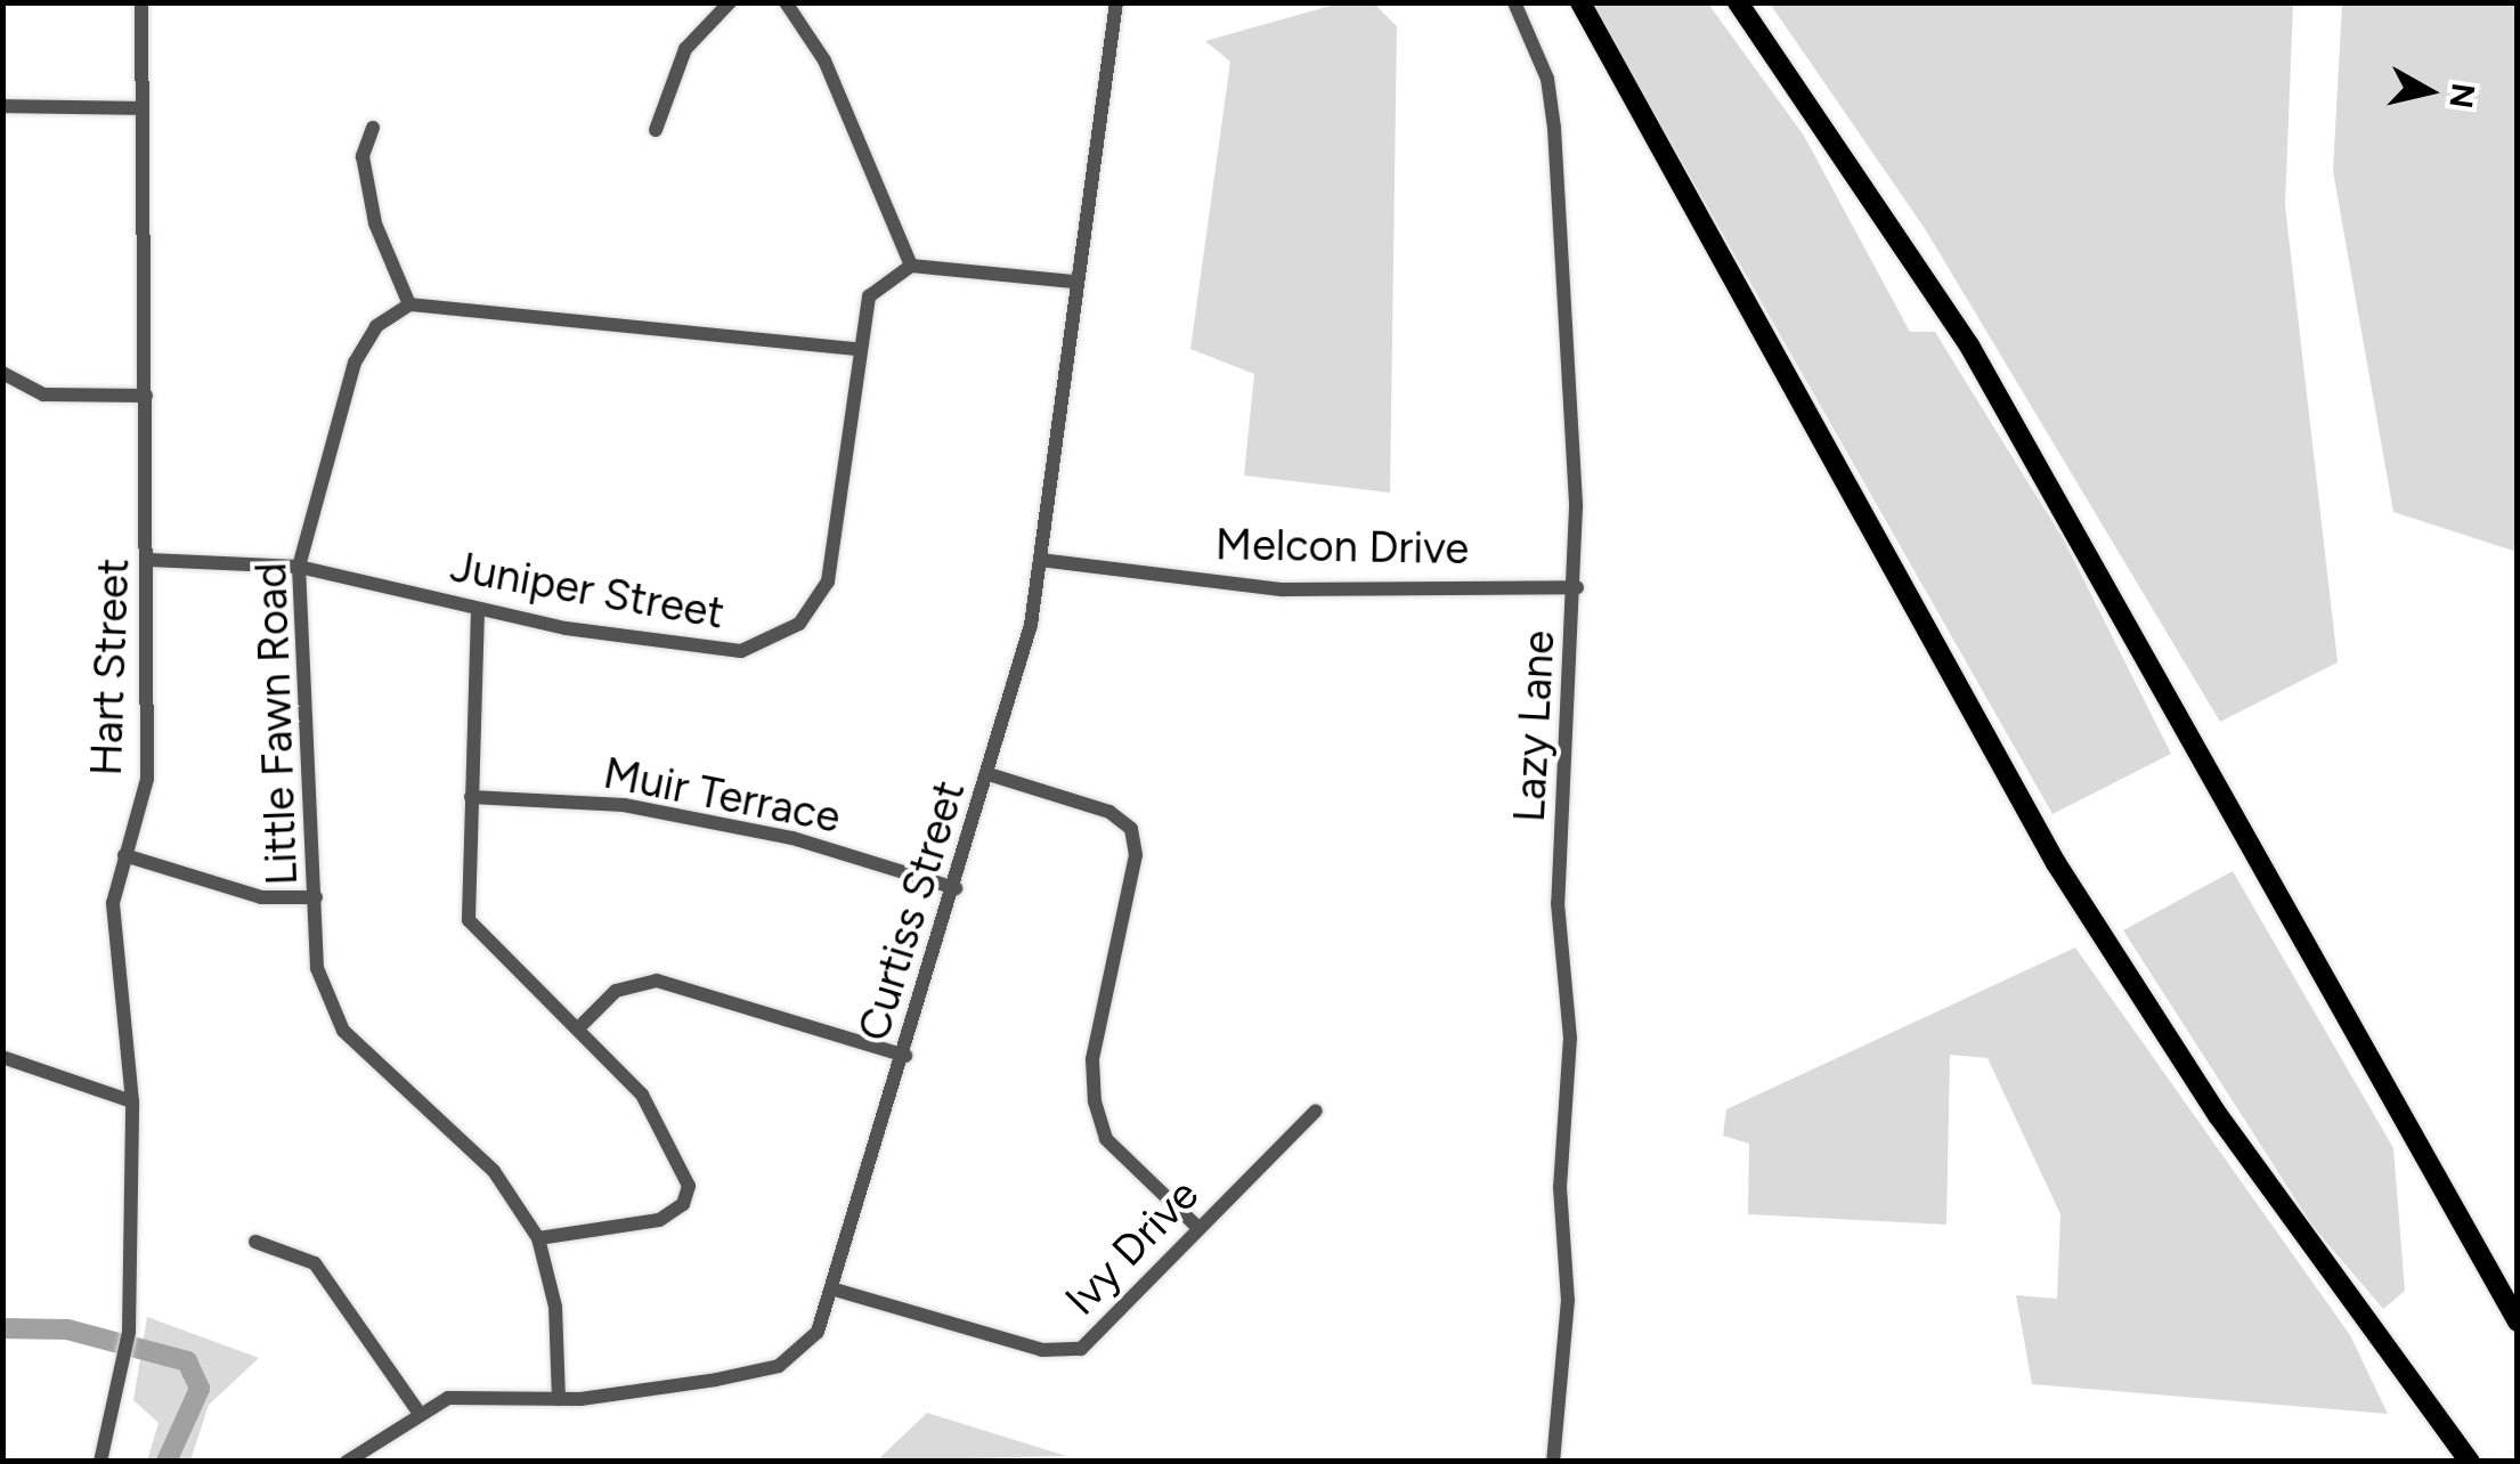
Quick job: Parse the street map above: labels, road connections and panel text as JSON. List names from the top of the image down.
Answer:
{
  "streets": {
    "street": [
      "Melcon Drive",
      "Juniper Street",
      "Hart Street",
      "Little Fawn Road",
      "Lazy Lane",
      "Muir Terrace",
      "Curtiss Street",
      "Ivy Drive"
    ]
  },
  "crossings": [
    ["Melcon Drive", "Lazy Lane"],
    ["Melcon Drive", "Curtiss Street"],
    ["Juniper Street", "Hart Street"],
    ["Juniper Street", "Little Fawn Road"],
    ["Little Fawn Road", "Curtiss Street"],
    ["Muir Terrace", "Curtiss Street"],
    ["Curtiss Street", "Ivy Drive"]
  ],
  "north": "right"
}
